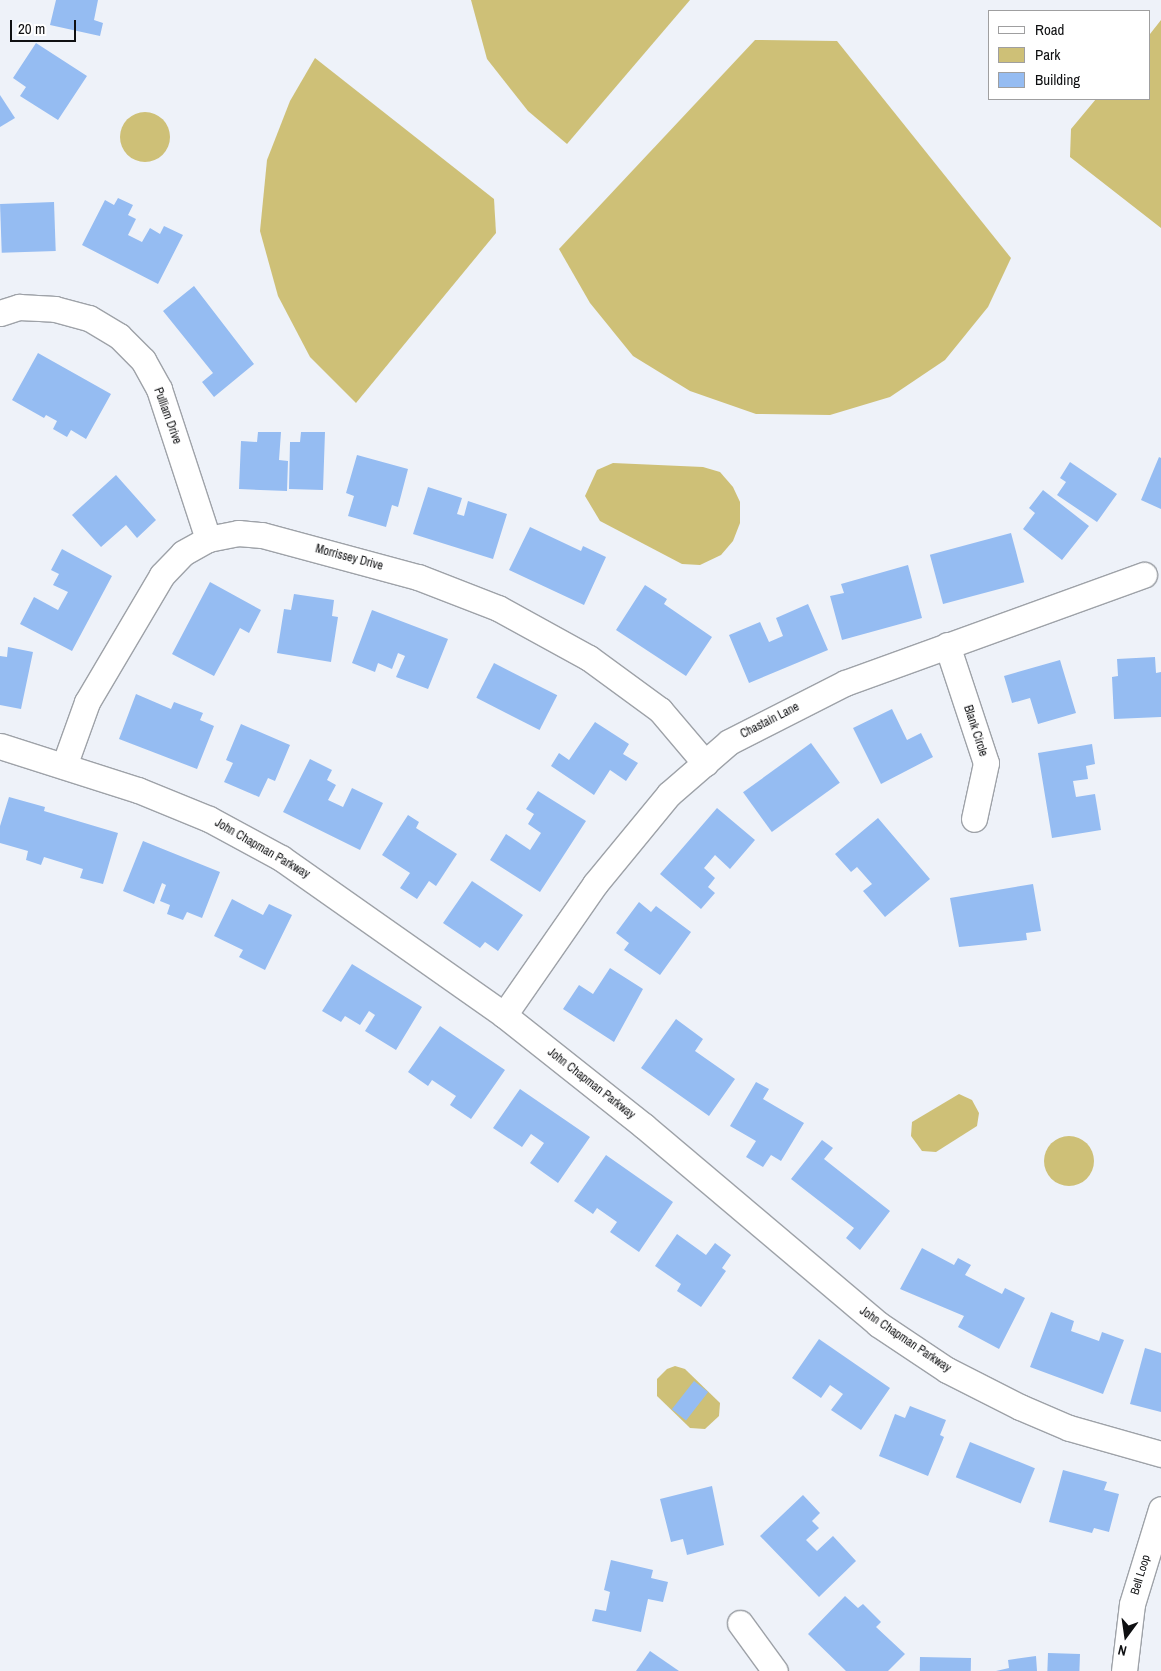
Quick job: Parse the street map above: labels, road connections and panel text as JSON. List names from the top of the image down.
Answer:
{
  "streets": {
    "street": [
      "Pulliam Drive",
      "Morrissey Drive",
      "Chastain Lane",
      "Blank Circle",
      "John Chapman Parkway",
      "Bell Loop"
    ]
  },
  "crossings": [
    ["Pulliam Drive", "Morrissey Drive"],
    ["Morrissey Drive", "Chastain Lane"],
    ["Morrissey Drive", "John Chapman Parkway"],
    ["Chastain Lane", "Blank Circle"],
    ["Chastain Lane", "John Chapman Parkway"]
  ],
  "legend": ["Road", "Park", "Building"],
  "scale_bar": "20 m",
  "north": "bottom"
}
